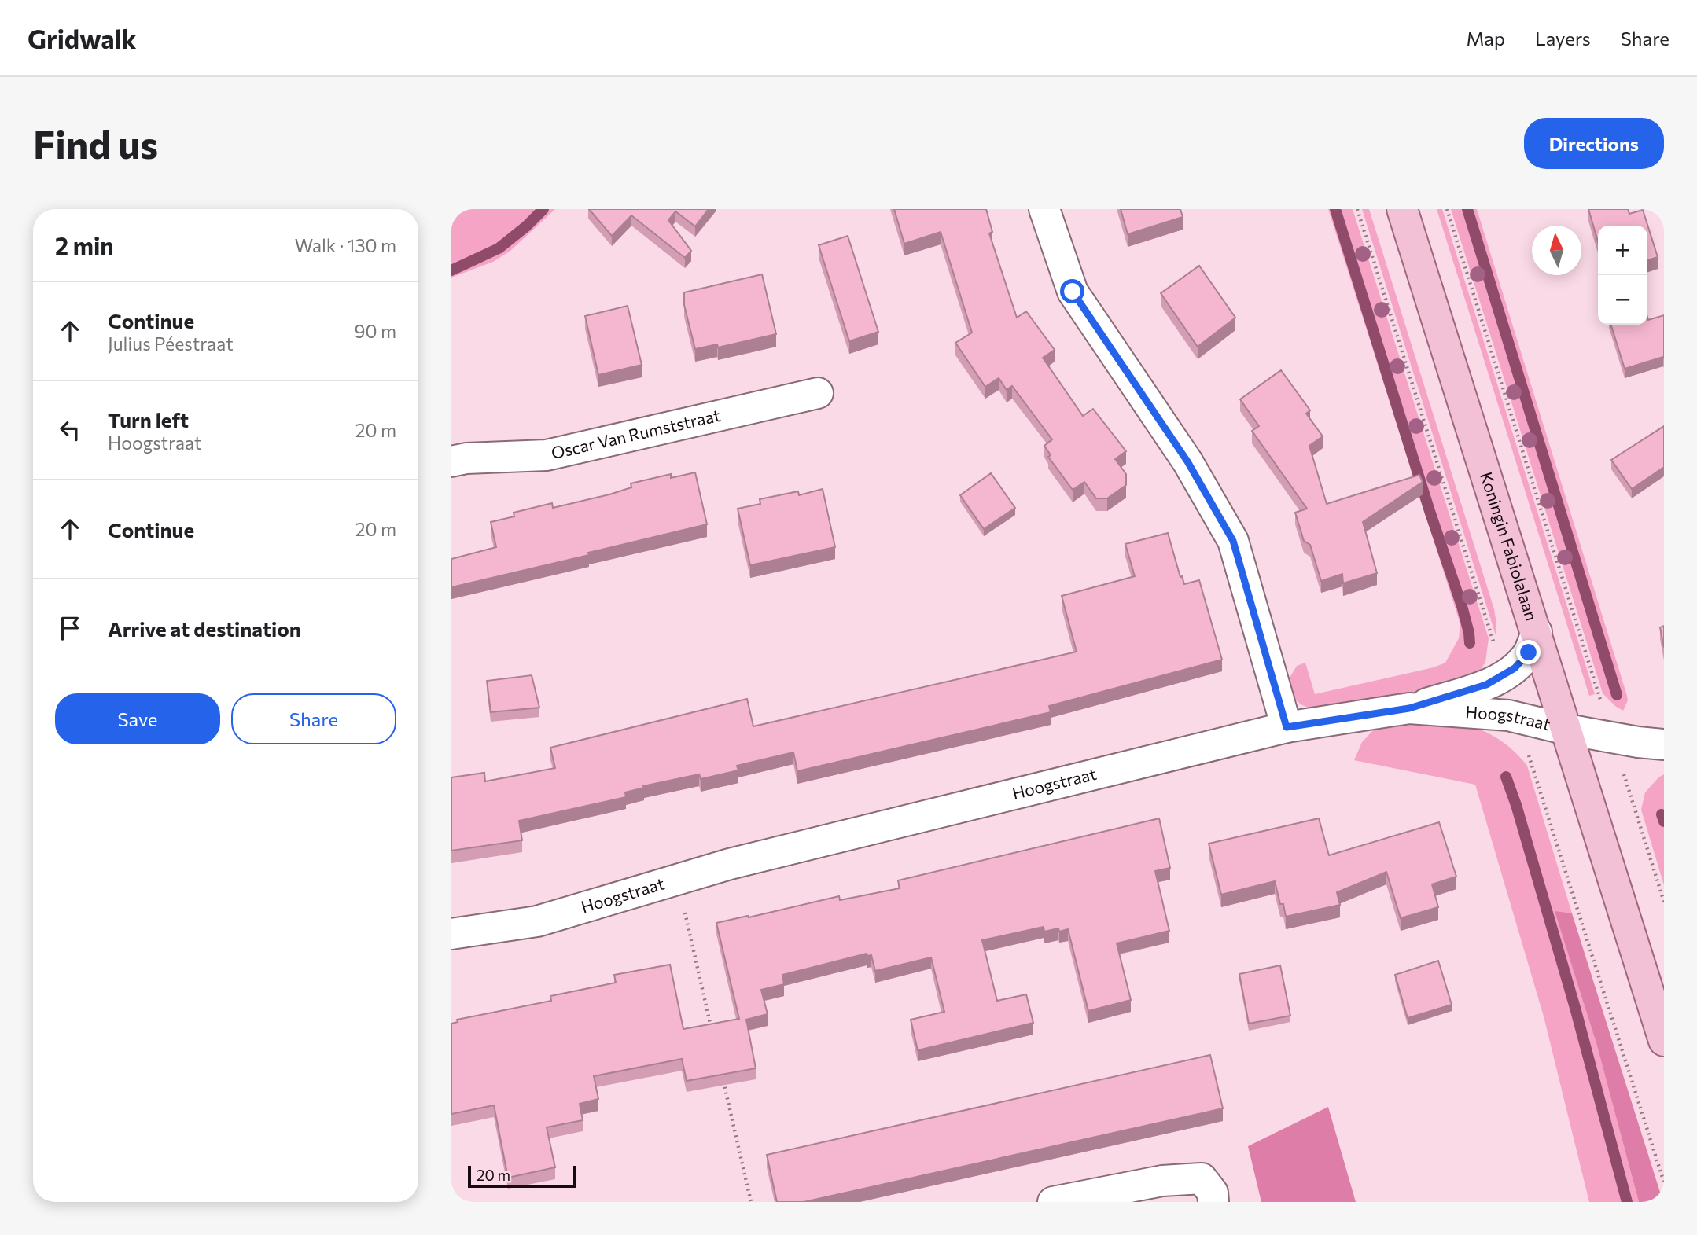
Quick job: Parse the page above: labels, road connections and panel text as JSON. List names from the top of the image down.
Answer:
{
  "streets": {
    "main road": ["Koningin Fabiolalaan"],
    "street": ["Oscar Van Rumststraat", "Hoogstraat"]
  },
  "crossings": [
    ["Koningin Fabiolalaan", "Hoogstraat"]
  ],
  "scale_bar": "20 m",
  "north": "top",
  "page": {
    "header": "Gridwalk",
    "nav": ["Map", "Layers", "Share"],
    "buttons": [
      "Directions",
      ["Save", "Share"]
    ],
    "title": "Find us",
    "heading": ["2 min", "Walk · 130 m"],
    "map_buttons": ["+", "−"],
    "list": [
      ["Continue", "Julius Péestraat", "90 m"],
      ["Turn left", "Hoogstraat", "20 m"],
      ["Continue", "20 m"],
      "Arrive at destination"
    ],
    "scale": "20 m"
  }
}
